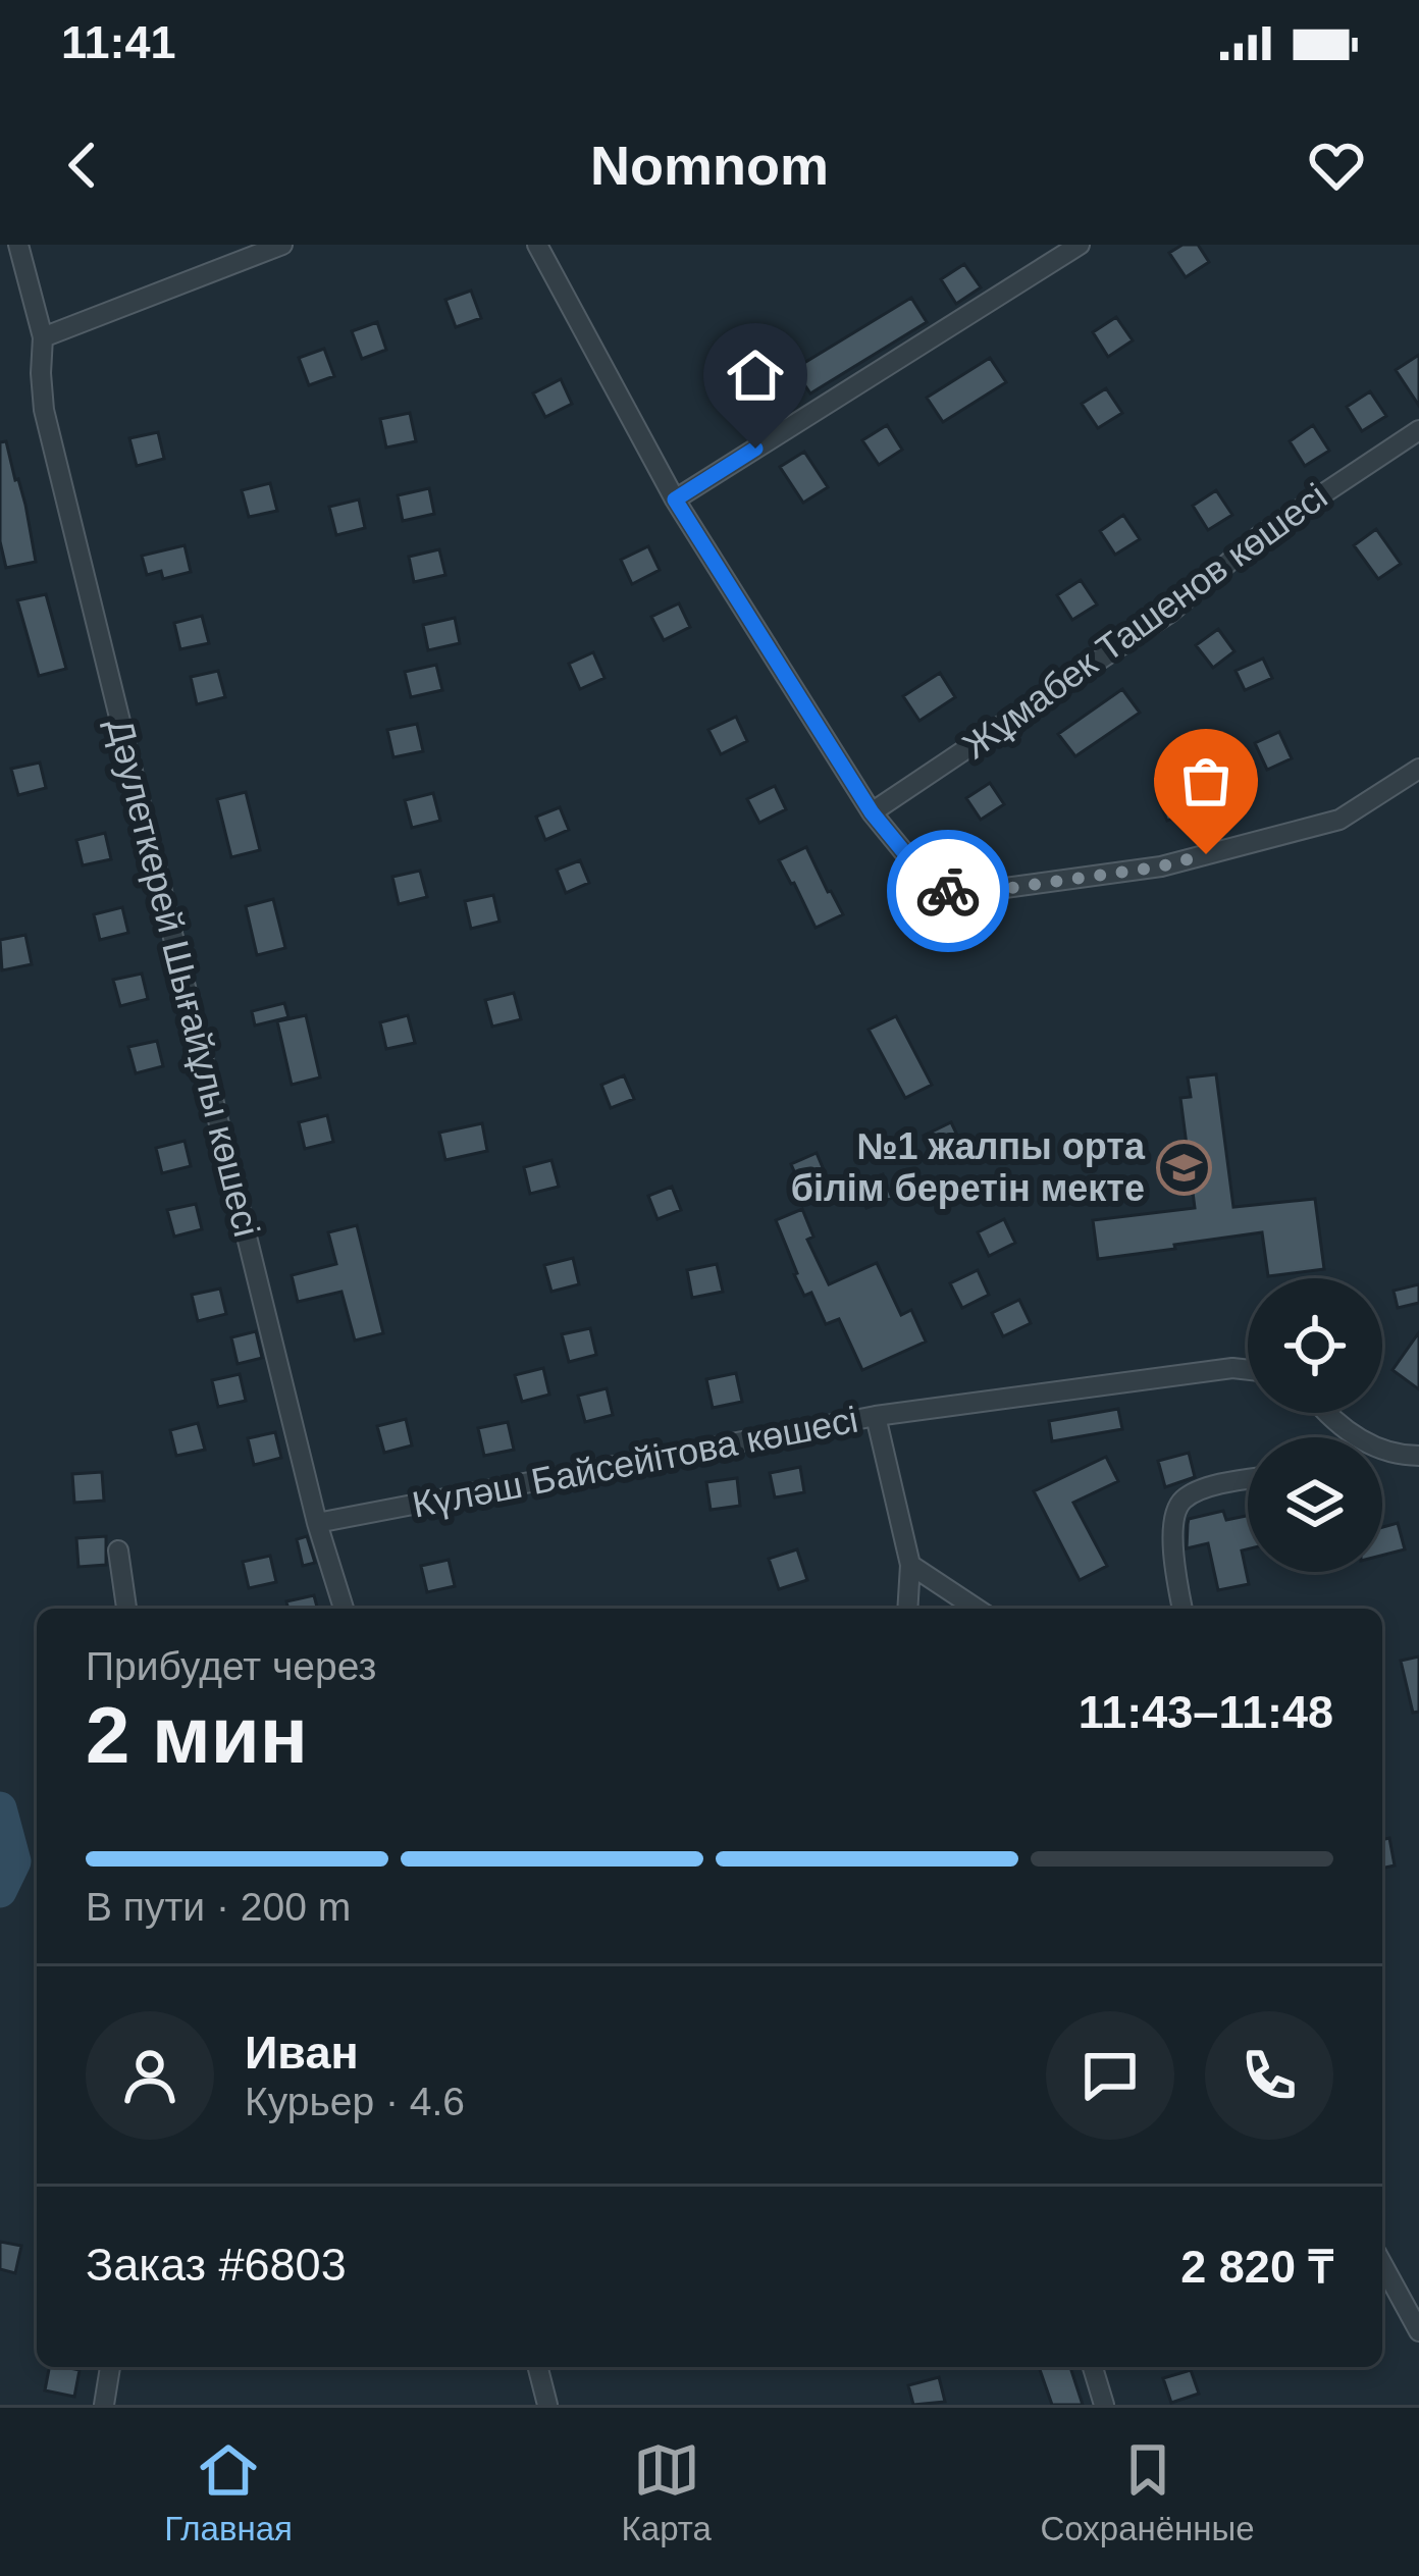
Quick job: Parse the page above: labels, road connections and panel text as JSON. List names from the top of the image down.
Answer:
{
  "streets": {
    "street": ["Жұмабек Ташенов көшесі", "Дәулеткерей Шығайұлы көшесі", "Күләш Байсейітова көшесі"]
  },
  "crossings": [
    ["Дәулеткерей Шығайұлы көшесі", "Күләш Байсейітова көшесі"]
  ],
  "places": {
    "school or university": ["№1 жалпы орта білім беретін мекте"]
  },
  "page": {
    "status": "11:41",
    "header": "Nomnom",
    "heading": ["2 мин", "Прибудет через", "11:43–11:48"],
    "panel": [
      "Иван",
      "Курьер · 4.6",
      "Заказ #6803",
      "2 820 ₸"
    ],
    "bar": "В пути · 200 m",
    "tabs": ["Главная", "Карта", "Сохранённые"]
  }
}
